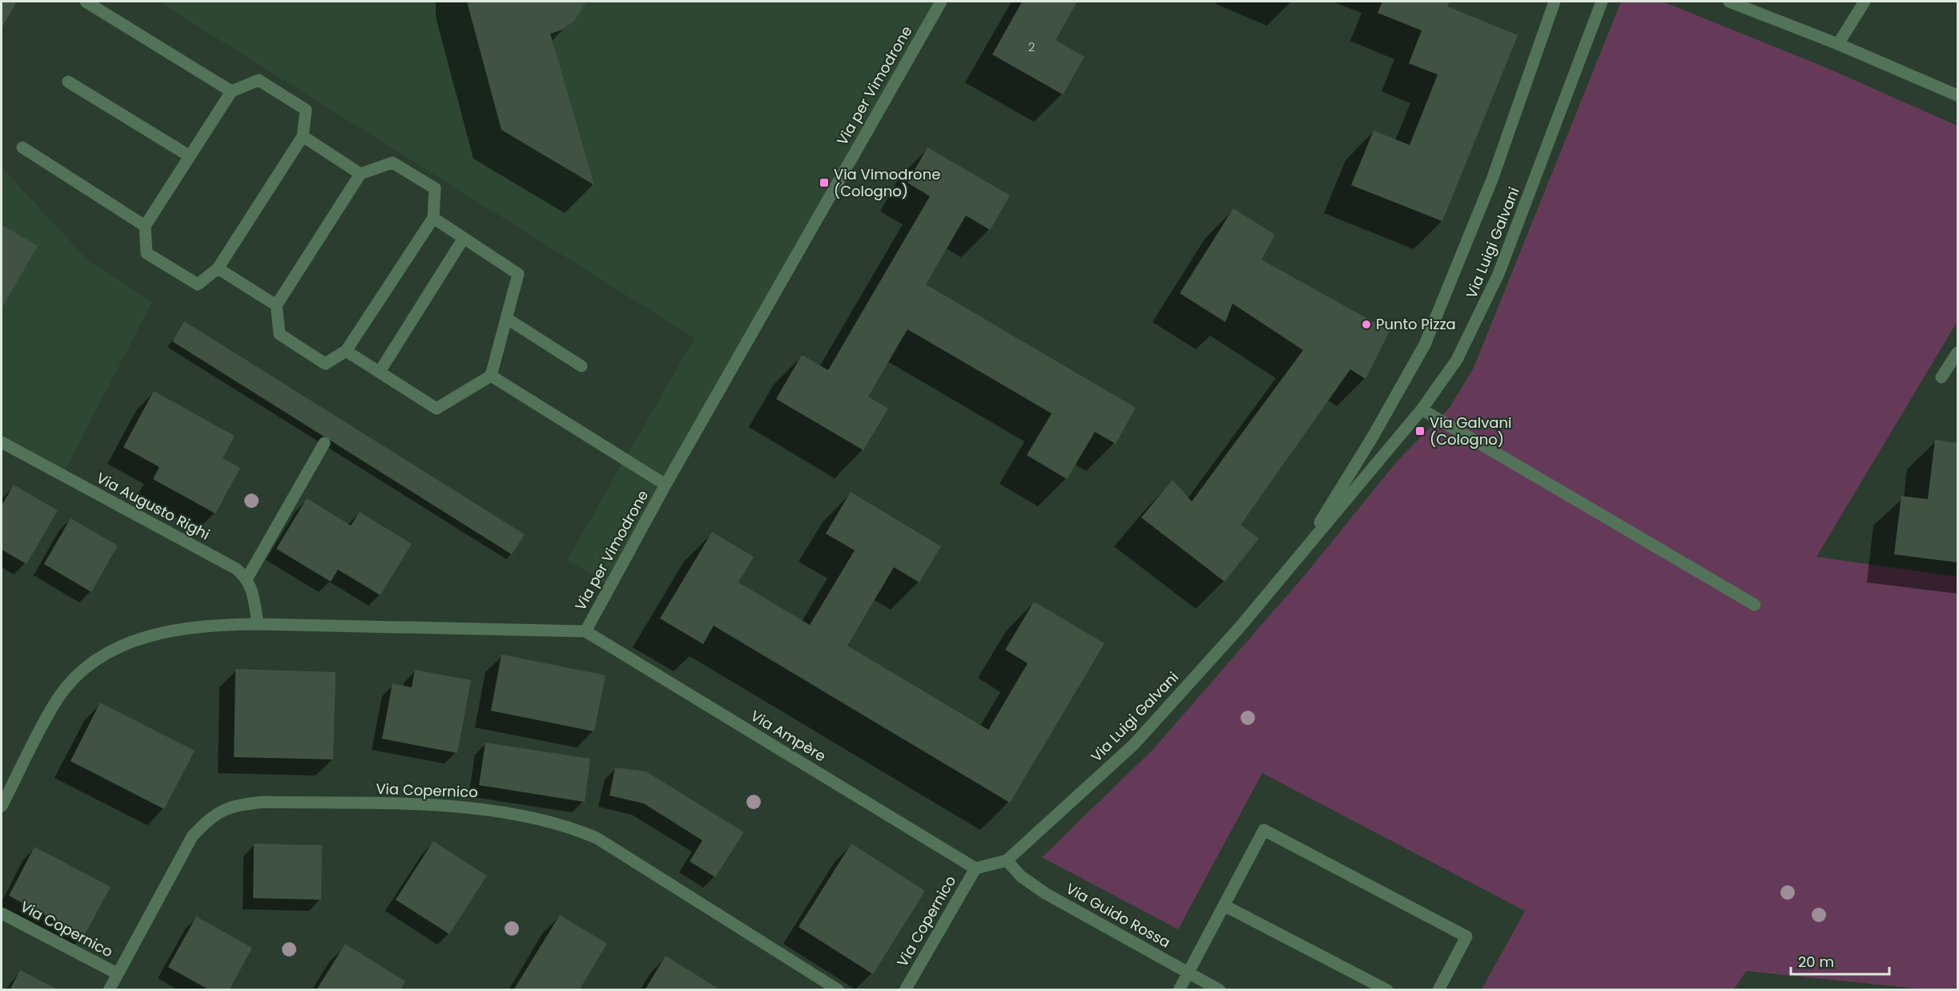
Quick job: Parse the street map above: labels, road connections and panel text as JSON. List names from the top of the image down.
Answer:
{
  "streets": {
    "street": [
      "Via per Vimodrone",
      "Via Luigi Galvani",
      "Via Augusto Righi",
      "Via Ampère",
      "Via Copernico",
      "Via Guido Rossa"
    ]
  },
  "crossings": [
    ["Via per Vimodrone", "Via Ampère"],
    ["Via Luigi Galvani", "Via Ampère"],
    ["Via Luigi Galvani", "Via Copernico"],
    ["Via Luigi Galvani", "Via Guido Rossa"],
    ["Via Ampère", "Via Copernico"]
  ],
  "places": {
    "transit": ["Via Vimodrone (Cologno)", "Via Galvani (Cologno)"],
    "other": ["Punto Pizza"]
  },
  "house_numbers": ["2"],
  "scale_bar": "20 m"
}
